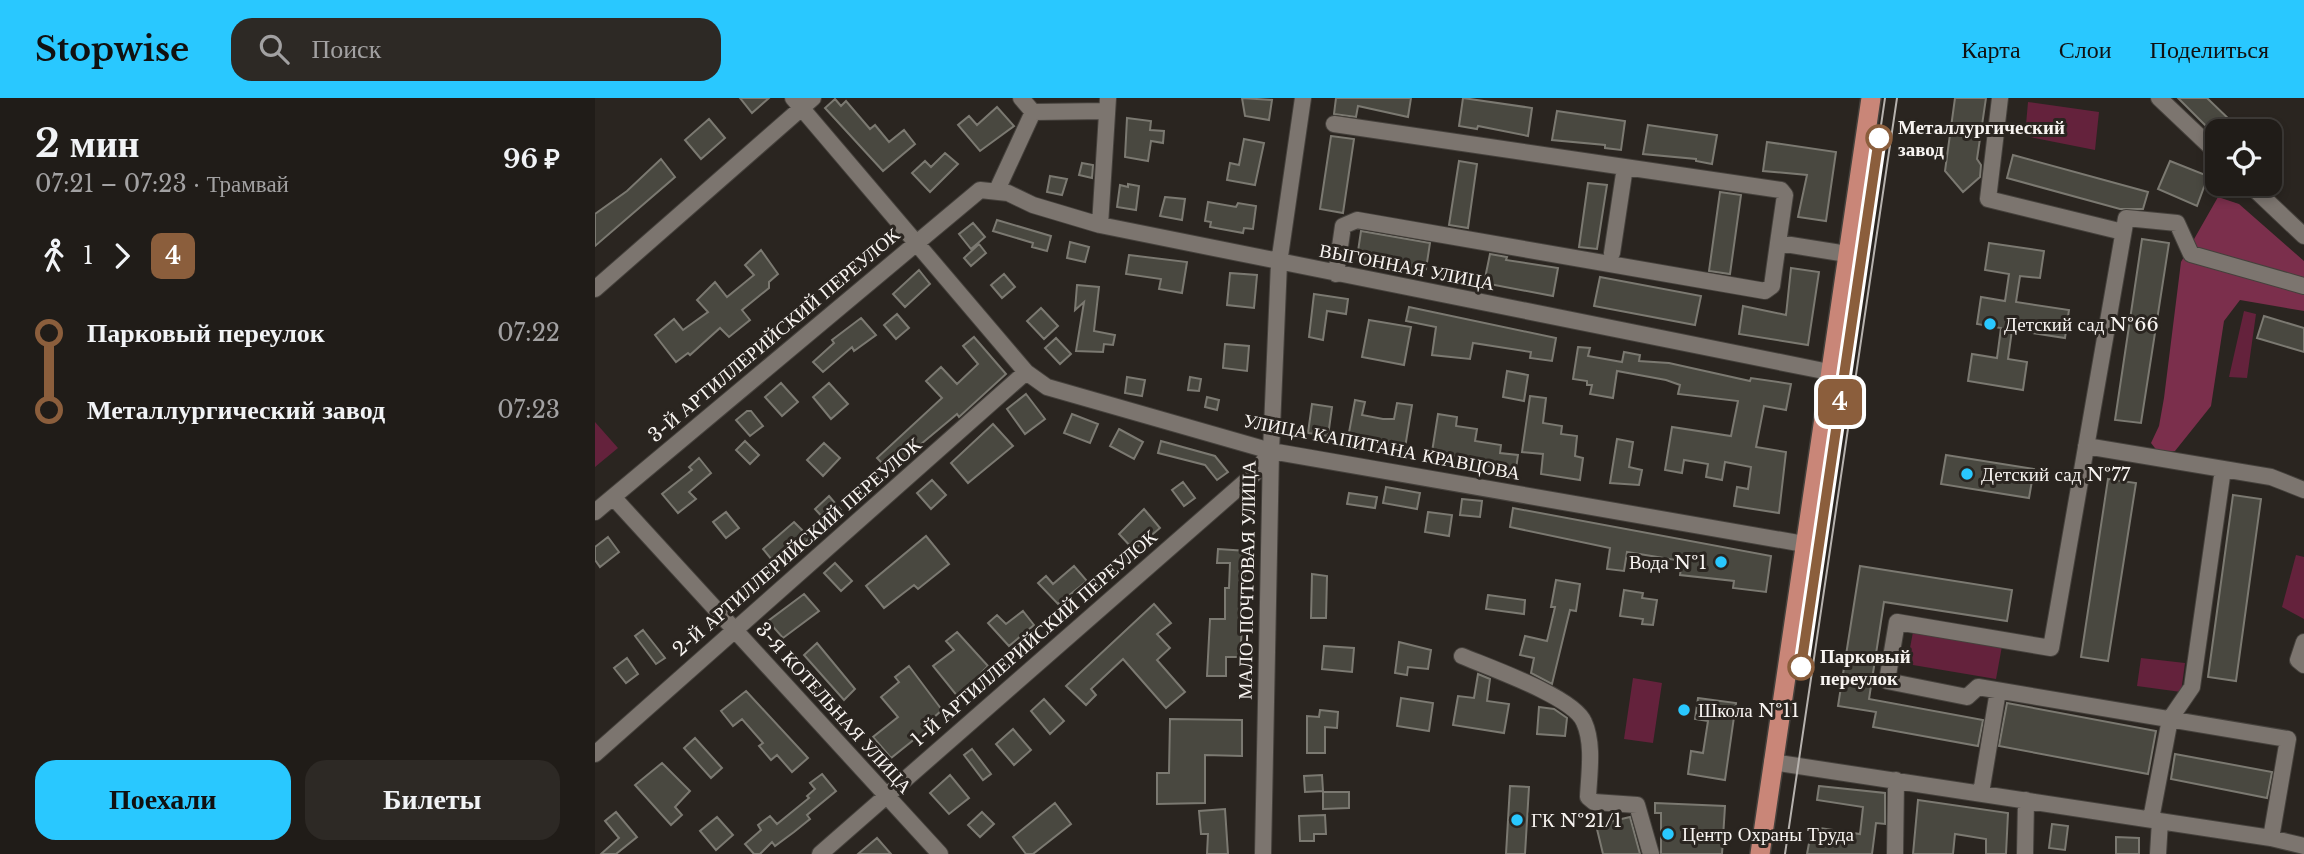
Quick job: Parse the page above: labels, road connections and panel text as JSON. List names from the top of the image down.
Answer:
{
  "streets": {
    "street": [
      "ВЫГОННАЯ УЛИЦА",
      "3-Й АРТИЛЛЕРИЙСКИЙ ПЕРЕУЛОК",
      "УЛИЦА КАПИТАНА КРАВЦОВА",
      "2-Й АРТИЛЛЕРИЙСКИЙ ПЕРЕУЛОК",
      "МАЛО-ПОЧТОВАЯ УЛИЦА",
      "1-Й АРТИЛЛЕРИЙСКИЙ ПЕРЕУЛОК",
      "3-Я КОТЕЛЬНАЯ УЛИЦА"
    ]
  },
  "crossings": [
    ["ВЫГОННАЯ УЛИЦА", "3-Й АРТИЛЛЕРИЙСКИЙ ПЕРЕУЛОК"],
    ["ВЫГОННАЯ УЛИЦА", "МАЛО-ПОЧТОВАЯ УЛИЦА"],
    ["3-Й АРТИЛЛЕРИЙСКИЙ ПЕРЕУЛОК", "УЛИЦА КАПИТАНА КРАВЦОВА"],
    ["3-Й АРТИЛЛЕРИЙСКИЙ ПЕРЕУЛОК", "3-Я КОТЕЛЬНАЯ УЛИЦА"],
    ["УЛИЦА КАПИТАНА КРАВЦОВА", "2-Й АРТИЛЛЕРИЙСКИЙ ПЕРЕУЛОК"],
    ["УЛИЦА КАПИТАНА КРАВЦОВА", "МАЛО-ПОЧТОВАЯ УЛИЦА"],
    ["УЛИЦА КАПИТАНА КРАВЦОВА", "1-Й АРТИЛЛЕРИЙСКИЙ ПЕРЕУЛОК"],
    ["2-Й АРТИЛЛЕРИЙСКИЙ ПЕРЕУЛОК", "3-Я КОТЕЛЬНАЯ УЛИЦА"],
    ["МАЛО-ПОЧТОВАЯ УЛИЦА", "1-Й АРТИЛЛЕРИЙСКИЙ ПЕРЕУЛОК"],
    ["1-Й АРТИЛЛЕРИЙСКИЙ ПЕРЕУЛОК", "3-Я КОТЕЛЬНАЯ УЛИЦА"]
  ],
  "places": [
    "Металлургический завод",
    "Детский сад №66",
    "Детский сад №77",
    "Вода №1",
    "Парковый переулок",
    "Школа №11",
    "ГК №21/1",
    "Центр Охраны Труда"
  ],
  "lines": ["tram line 4"],
  "page": {
    "header": "Stopwise",
    "search": "Поиск",
    "nav": ["Карта", "Слои", "Поделиться"],
    "heading": ["2 мин", "07:21 – 07:23 · Трамвай", "96 ₽"],
    "on_map": "4",
    "legs": ["1", "4"],
    "list": [
      {
        "name": "Парковый переулок",
        "value": "07:22"
      },
      {
        "name": "Металлургический завод",
        "value": "07:23"
      }
    ],
    "buttons": ["Поехали", "Билеты"]
  }
}
